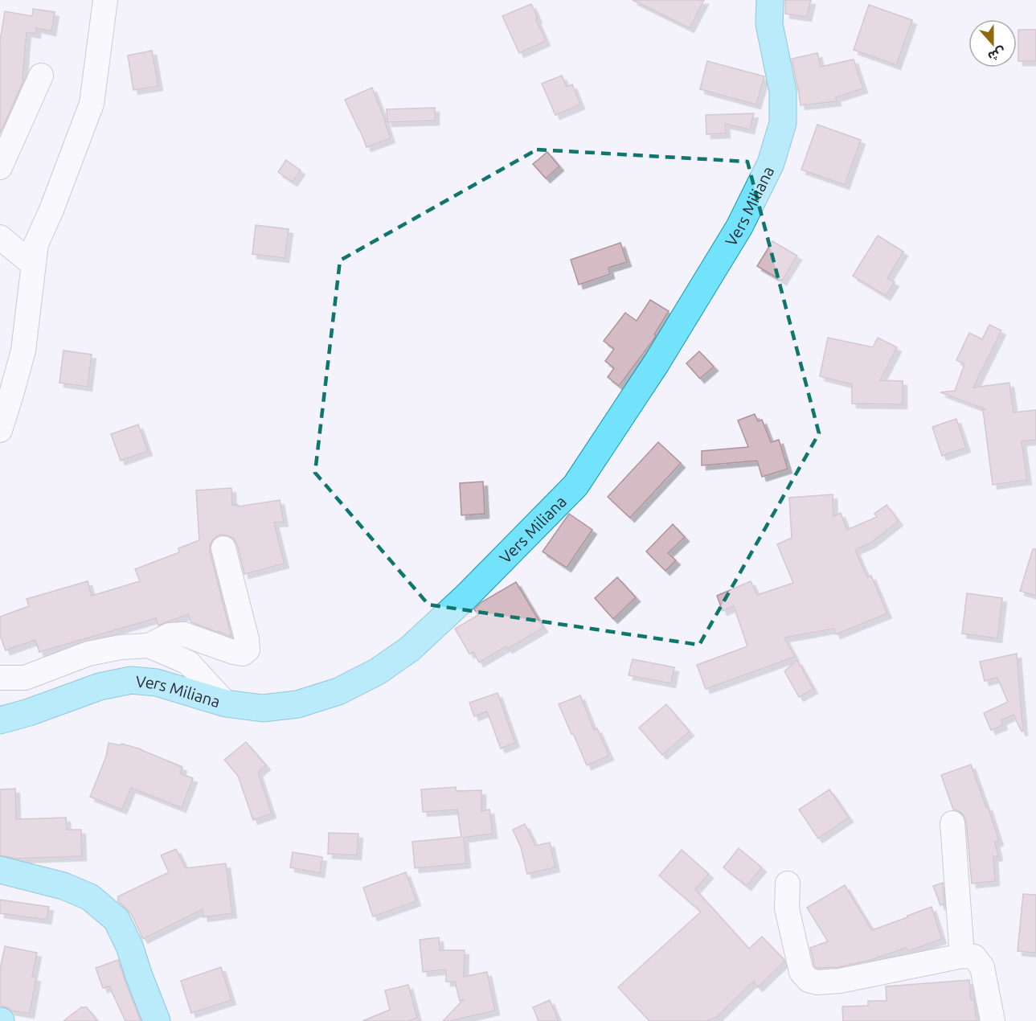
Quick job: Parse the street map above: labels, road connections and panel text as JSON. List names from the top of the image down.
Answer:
{
  "streets": {
    "main road": ["Vers Miliana"]
  },
  "north": "bottom"
}
